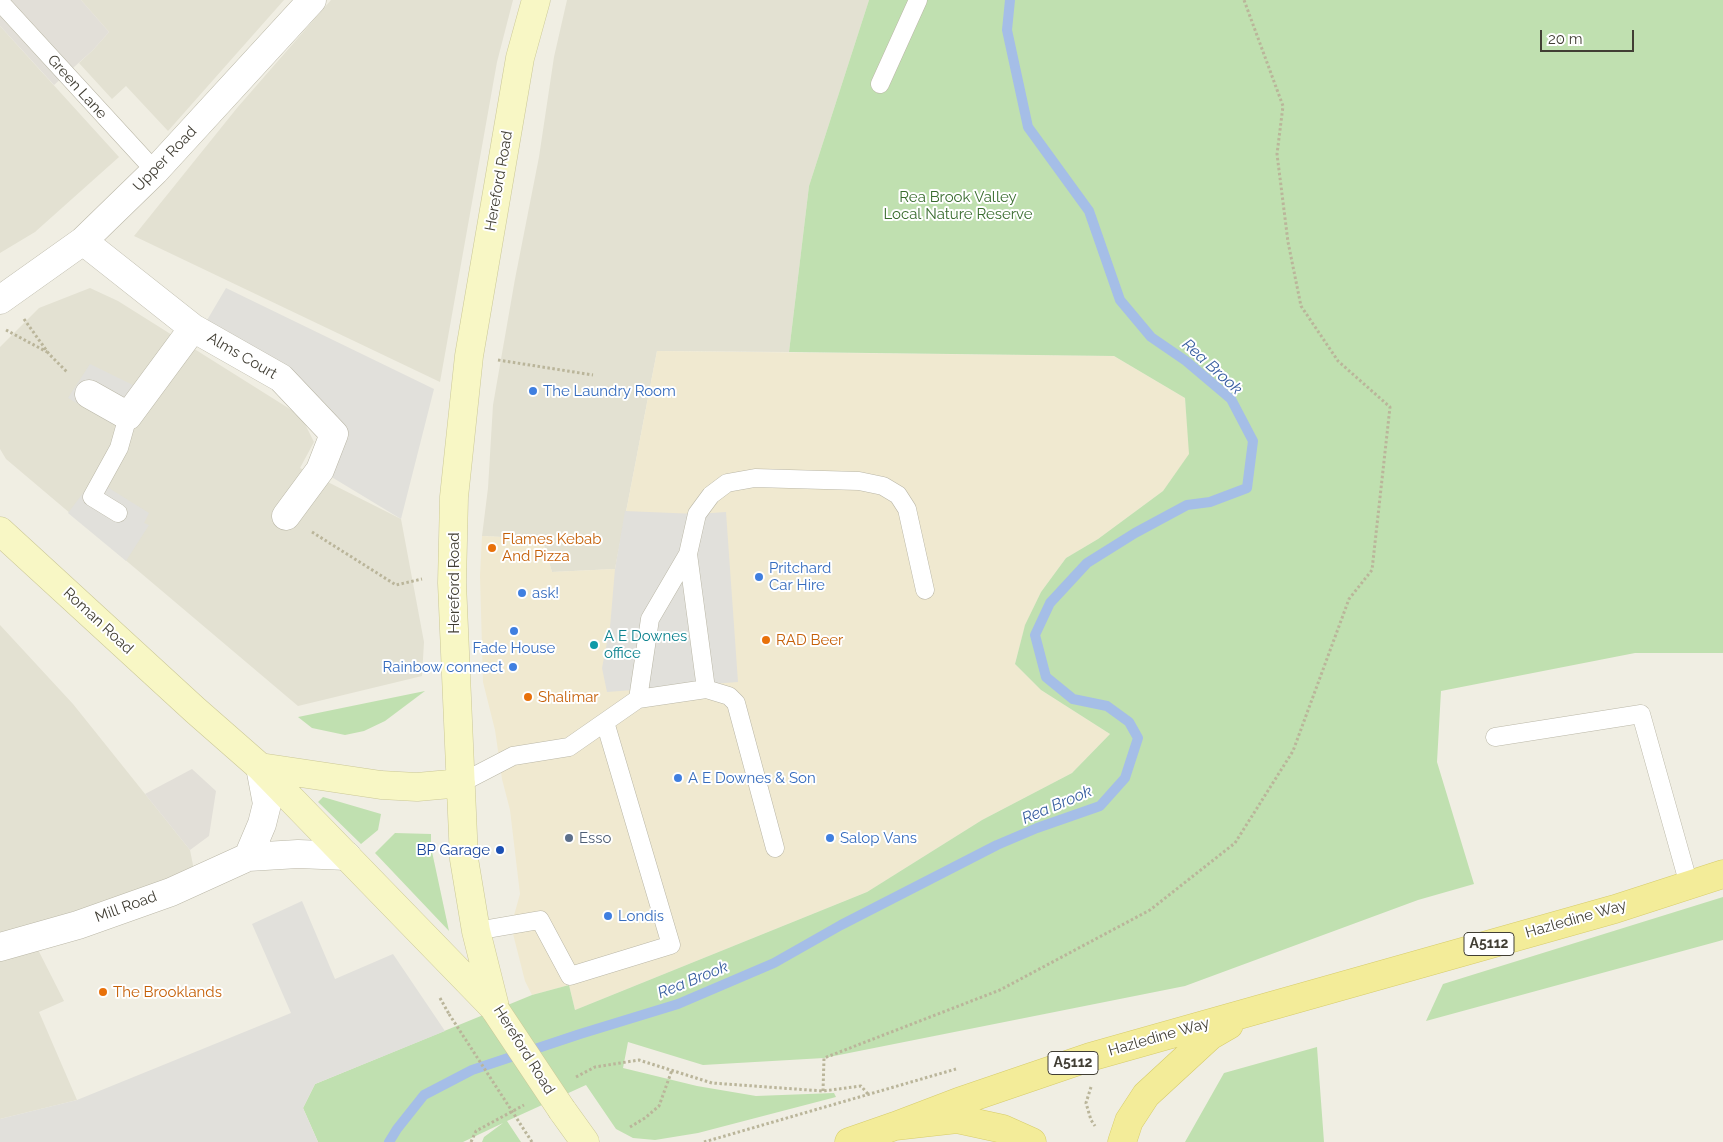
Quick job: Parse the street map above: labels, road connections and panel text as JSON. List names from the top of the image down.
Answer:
{
  "streets": {
    "main road": [
      "Hereford Road",
      "Roman Road",
      "Hazledine Way",
      "A5112"
    ],
    "street": ["Upper Road", "Alms Court", "Mill Road"],
    "lane": ["Green Lane"]
  },
  "crossings": [
    ["Green Lane", "Upper Road"],
    ["Upper Road", "Alms Court"],
    ["Hereford Road", "Roman Road"],
    ["Roman Road", "Mill Road"]
  ],
  "water": ["Rea Brook"],
  "parks": ["Rea Brook Valley Local Nature Reserve"],
  "places": [
    "The Laundry Room",
    "Flames Kebab And Pizza",
    "Pritchard Car Hire",
    "ask!",
    "Fade House",
    "RAD Beer",
    "A E Downes office",
    "Rainbow connect",
    "Shalimar",
    "A E Downes & Son",
    "Esso",
    "Salop Vans",
    "BP Garage",
    "Londis",
    "The Brooklands"
  ],
  "scale_bar": "20 m"
}
